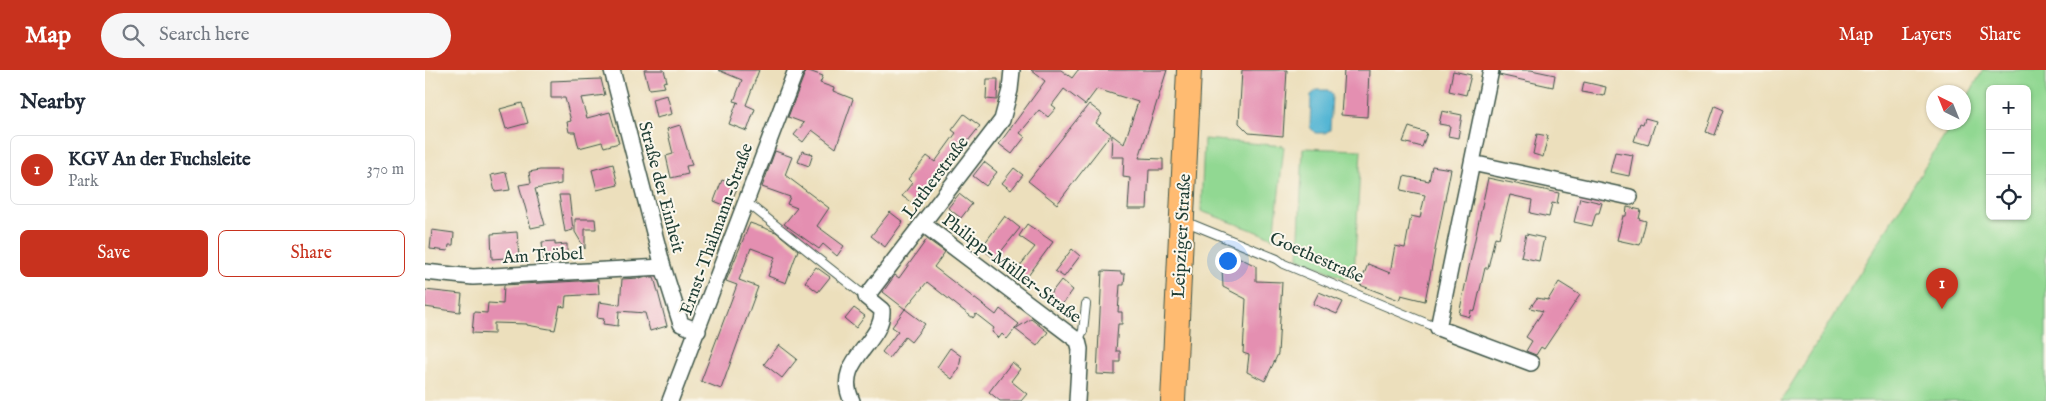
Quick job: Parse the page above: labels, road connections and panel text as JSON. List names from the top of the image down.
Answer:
{
  "streets": {
    "main road": ["Leipziger Straße"],
    "street": [
      "Lutherstraße",
      "Straße der Einheit",
      "Ernst-Thälmann-Straße",
      "Am Tröbel",
      "Goethestraße",
      "Philipp-Müller-Straße"
    ]
  },
  "crossings": [
    ["Lutherstraße", "Philipp-Müller-Straße"],
    ["Straße der Einheit", "Ernst-Thälmann-Straße"],
    ["Straße der Einheit", "Am Tröbel"],
    ["Leipziger Straße", "Goethestraße"]
  ],
  "north": "top left",
  "page": {
    "header": "Map",
    "search": "Search here",
    "nav": ["Map", "Layers", "Share"],
    "heading": "Nearby",
    "map_buttons": ["+", "−"],
    "list": [
      {
        "mark": "1",
        "name": "KGV An der Fuchsleite",
        "note": "Park",
        "value": "370 m"
      }
    ],
    "buttons": ["Save", "Share"],
    "pins": "1"
  }
}
